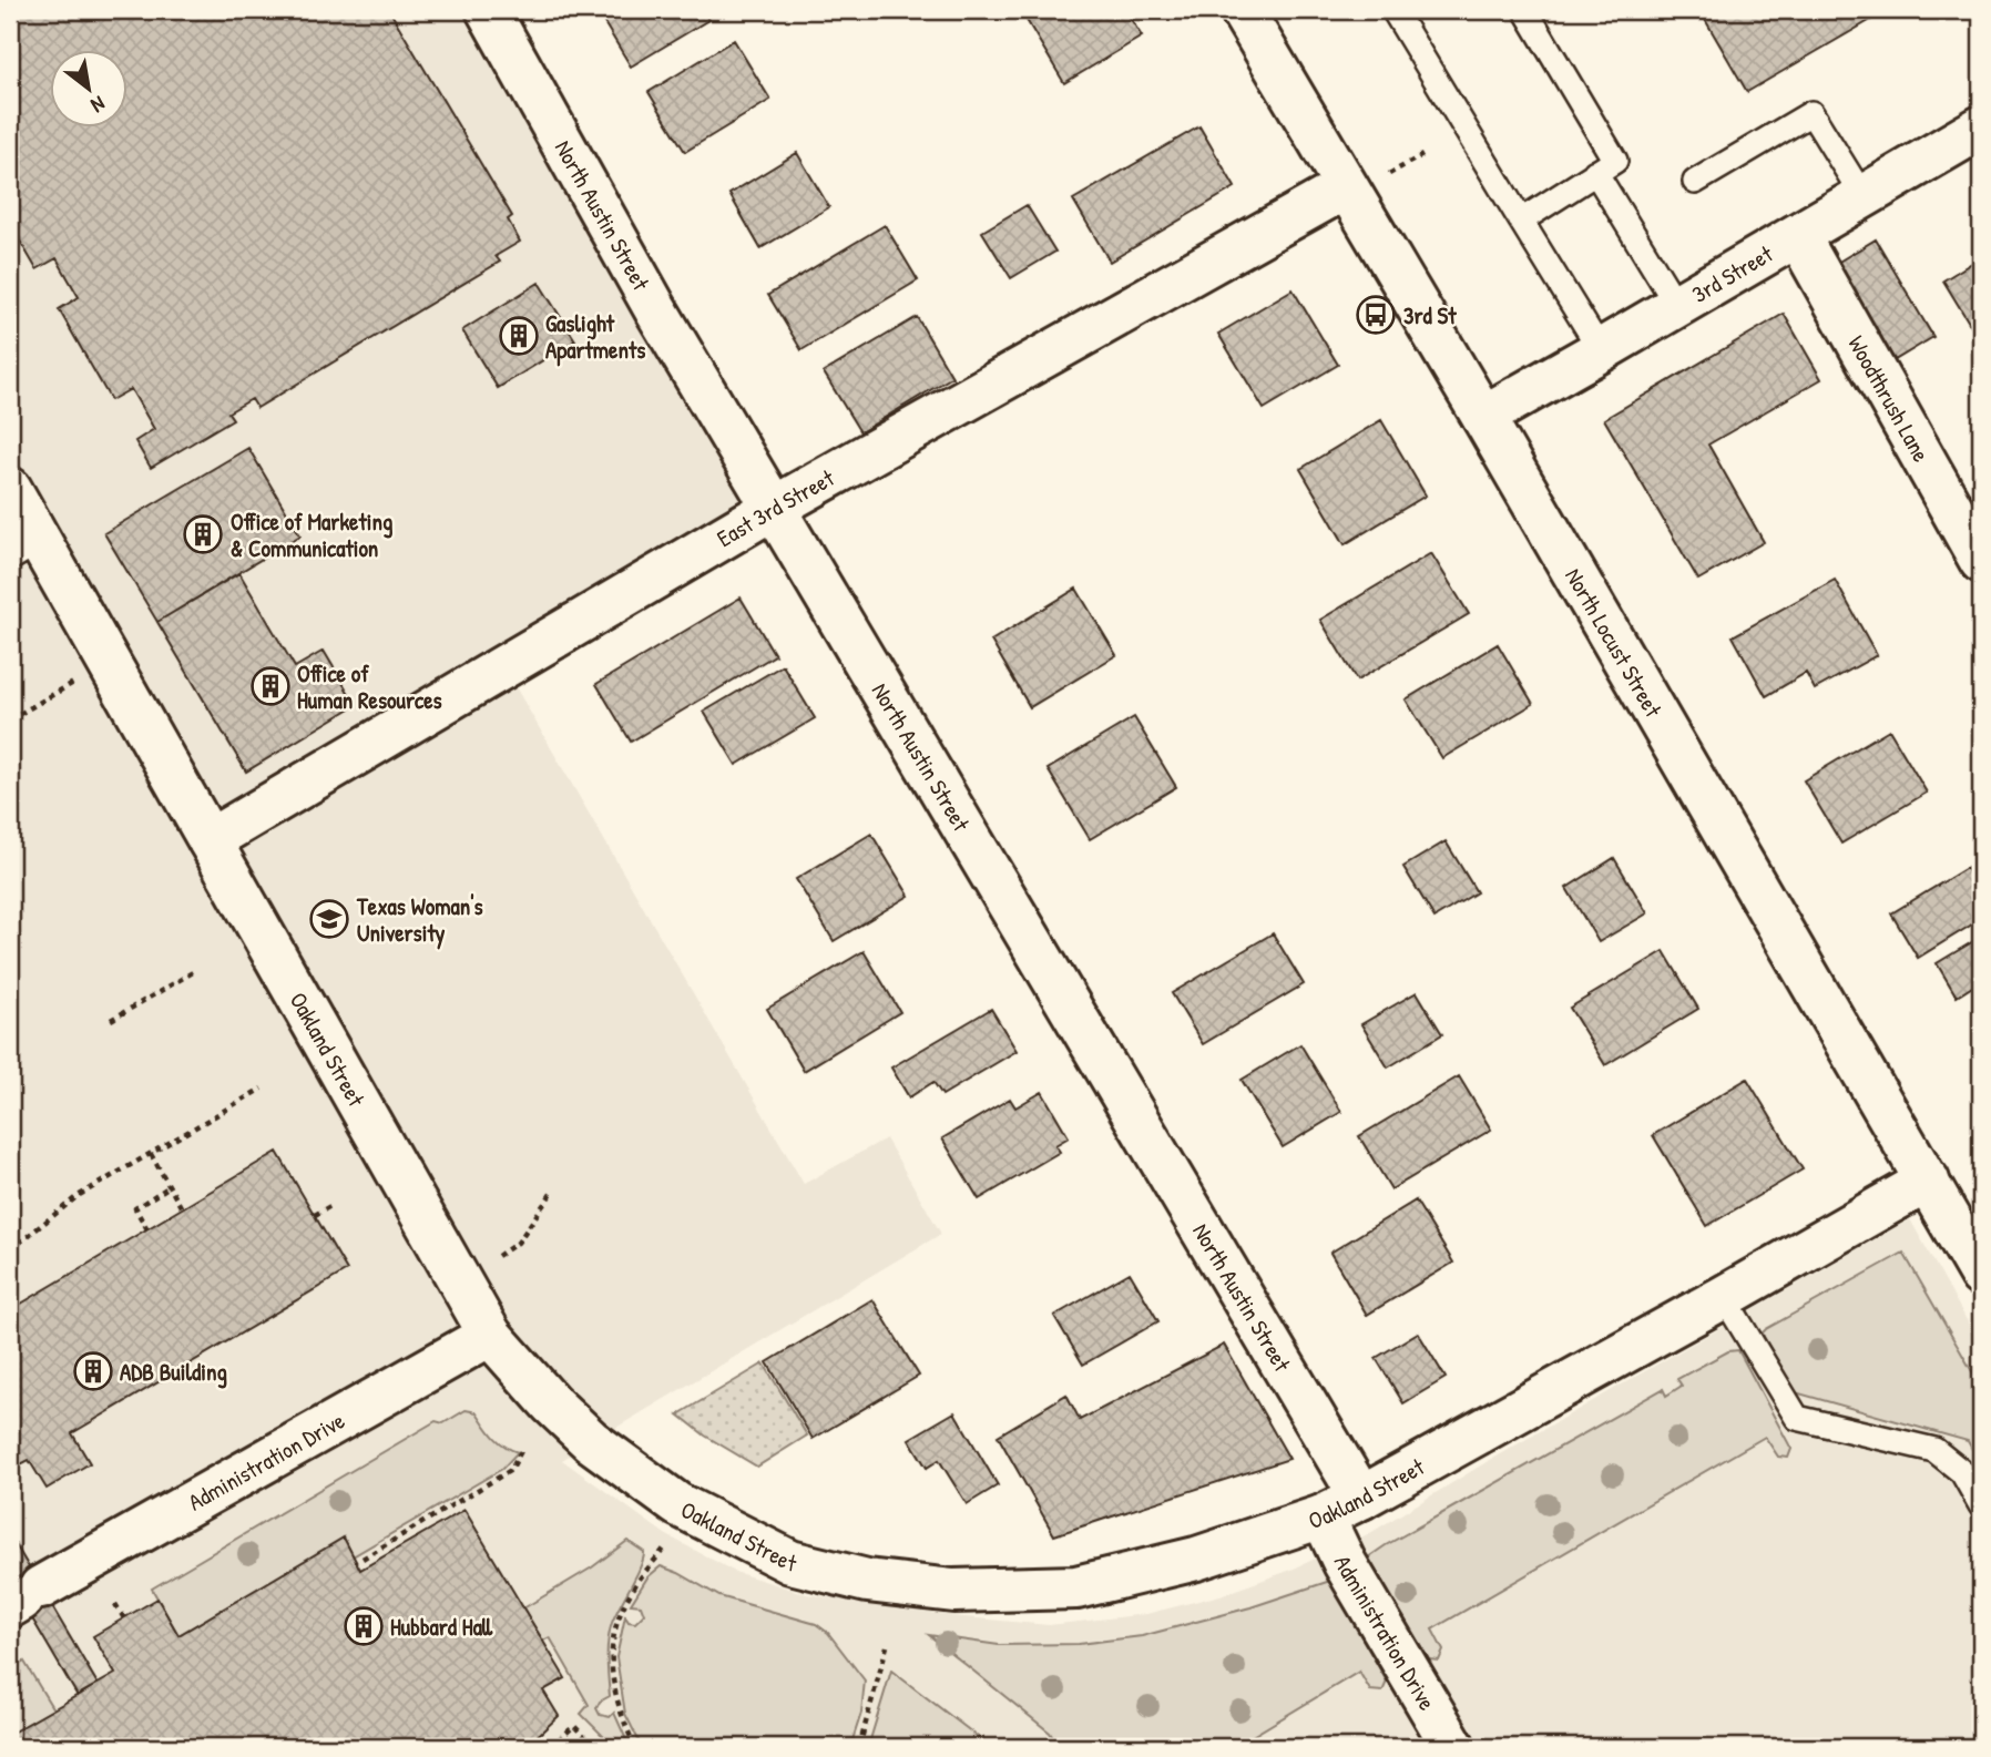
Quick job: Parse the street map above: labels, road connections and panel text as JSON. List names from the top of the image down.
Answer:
{
  "streets": {
    "street": [
      "North Austin Street",
      "3rd Street",
      "Woodthrush Lane",
      "East 3rd Street",
      "North Locust Street",
      "Oakland Street",
      "Administration Drive"
    ]
  },
  "crossings": [
    ["North Austin Street", "East 3rd Street"],
    ["North Austin Street", "Oakland Street"],
    ["3rd Street", "Woodthrush Lane"],
    ["3rd Street", "North Locust Street"],
    ["East 3rd Street", "North Locust Street"],
    ["East 3rd Street", "Oakland Street"],
    ["North Locust Street", "Oakland Street"],
    ["Oakland Street", "Administration Drive"]
  ],
  "places": {
    "bus stop": ["3rd St"],
    "building": [
      "Gaslight Apartments",
      "Office of Marketing & Communication",
      "Office of Human Resources",
      "ADB Building",
      "Hubbard Hall"
    ],
    "school or university": ["Texas Woman's University"]
  },
  "north": "bottom right"
}
